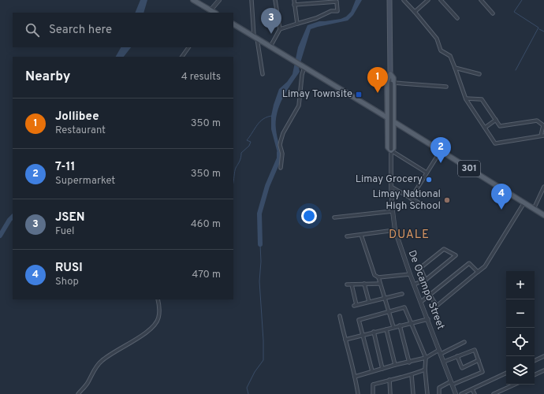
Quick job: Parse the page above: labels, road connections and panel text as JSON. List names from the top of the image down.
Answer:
{
  "streets": {
    "main road": ["301"],
    "street": ["De Ocampo Street"]
  },
  "districts": ["DUALE"],
  "places": {
    "transit": ["Limay Townsite"],
    "other": ["Limay Grocery", "Limay National High School"]
  },
  "page": {
    "pins": [
      "3",
      "1",
      "2",
      "4"
    ],
    "search": "Search here",
    "heading": ["Nearby", "4 results"],
    "list": [
      {
        "mark": "1",
        "name": "Jollibee",
        "note": "Restaurant",
        "value": "350 m"
      },
      {
        "mark": "2",
        "name": "7-11",
        "note": "Supermarket",
        "value": "350 m"
      },
      {
        "mark": "3",
        "name": "JSEN",
        "note": "Fuel",
        "value": "460 m"
      },
      {
        "mark": "4",
        "name": "RUSI",
        "note": "Shop",
        "value": "470 m"
      }
    ],
    "map_buttons": ["+", "−"]
  }
}
